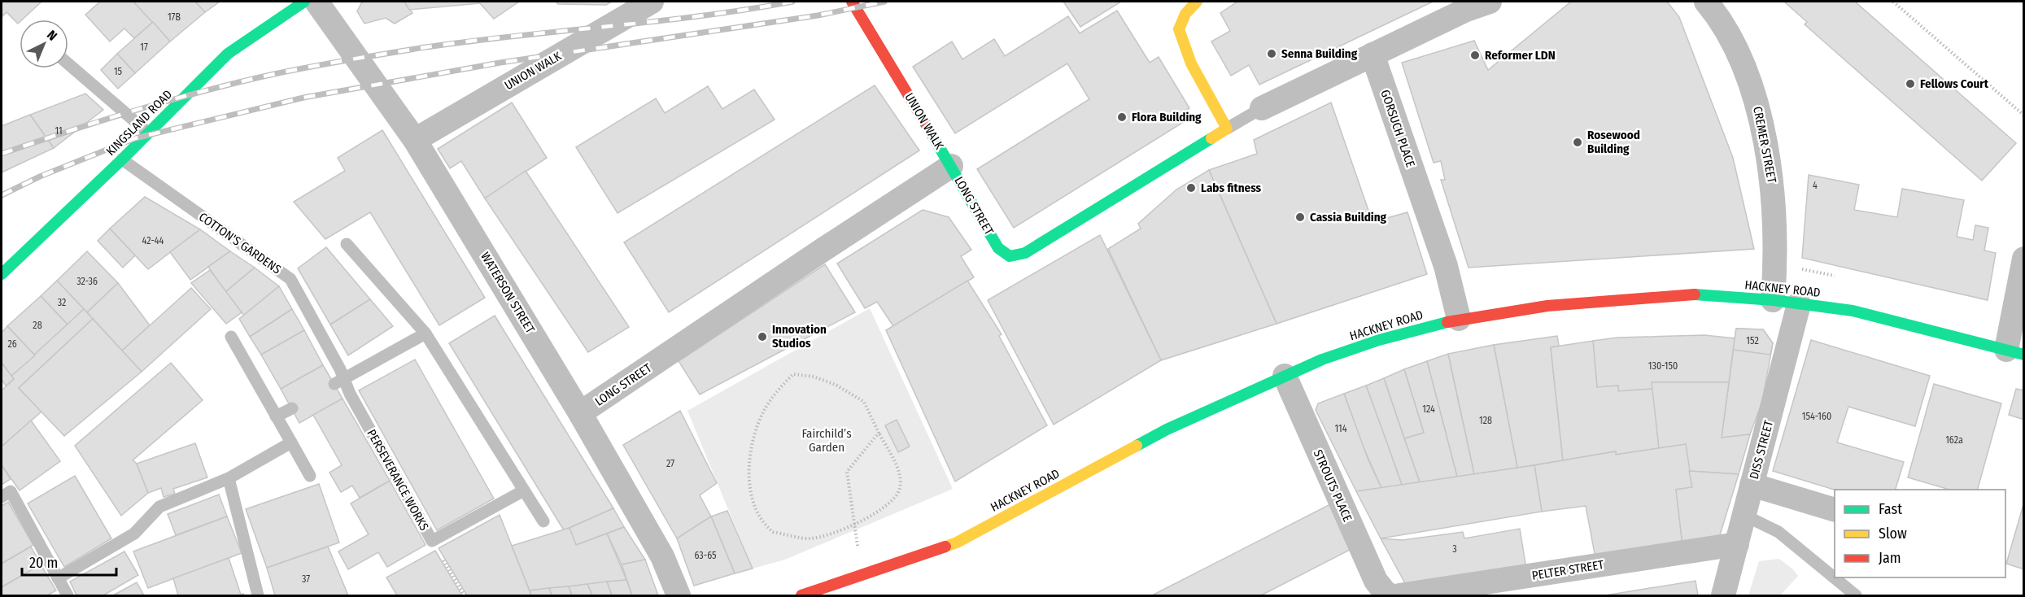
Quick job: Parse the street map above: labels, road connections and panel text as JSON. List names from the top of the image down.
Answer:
{
  "streets": {
    "main road": [
      "UNION WALK",
      "KINGSLAND ROAD",
      "LONG STREET",
      "HACKNEY ROAD"
    ],
    "street": [
      "GORSUCH PLACE",
      "CREMER STREET",
      "WATERSON STREET",
      "DISS STREET",
      "STROUTS PLACE",
      "PELTER STREET"
    ],
    "lane": ["COTTON'S GARDENS", "PERSEVERANCE WORKS"]
  },
  "crossings": [
    ["UNION WALK", "LONG STREET"],
    ["UNION WALK", "WATERSON STREET"],
    ["KINGSLAND ROAD", "COTTON'S GARDENS"],
    ["GORSUCH PLACE", "HACKNEY ROAD"],
    ["CREMER STREET", "HACKNEY ROAD"],
    ["LONG STREET", "WATERSON STREET"],
    ["COTTON'S GARDENS", "PERSEVERANCE WORKS"],
    ["HACKNEY ROAD", "DISS STREET"],
    ["HACKNEY ROAD", "STROUTS PLACE"],
    ["DISS STREET", "PELTER STREET"],
    ["STROUTS PLACE", "PELTER STREET"]
  ],
  "parks": ["Fairchild’s Garden"],
  "places": [
    "Senna Building",
    "Reformer LDN",
    "Fellows Court",
    "Flora Building",
    "Rosewood Building",
    "Labs fitness",
    "Cassia Building",
    "Innovation Studios"
  ],
  "house_numbers": [
    "17B",
    "17",
    "15",
    "11",
    "4",
    "42-44",
    "32-36",
    "32",
    "28",
    "152",
    "26",
    "130-150",
    "124",
    "154-160",
    "128",
    "114",
    "162a",
    "27",
    "3",
    "63-65",
    "37"
  ],
  "legend": ["Fast", "Slow", "Jam"],
  "scale_bar": "20 m",
  "north": "top right"
}
